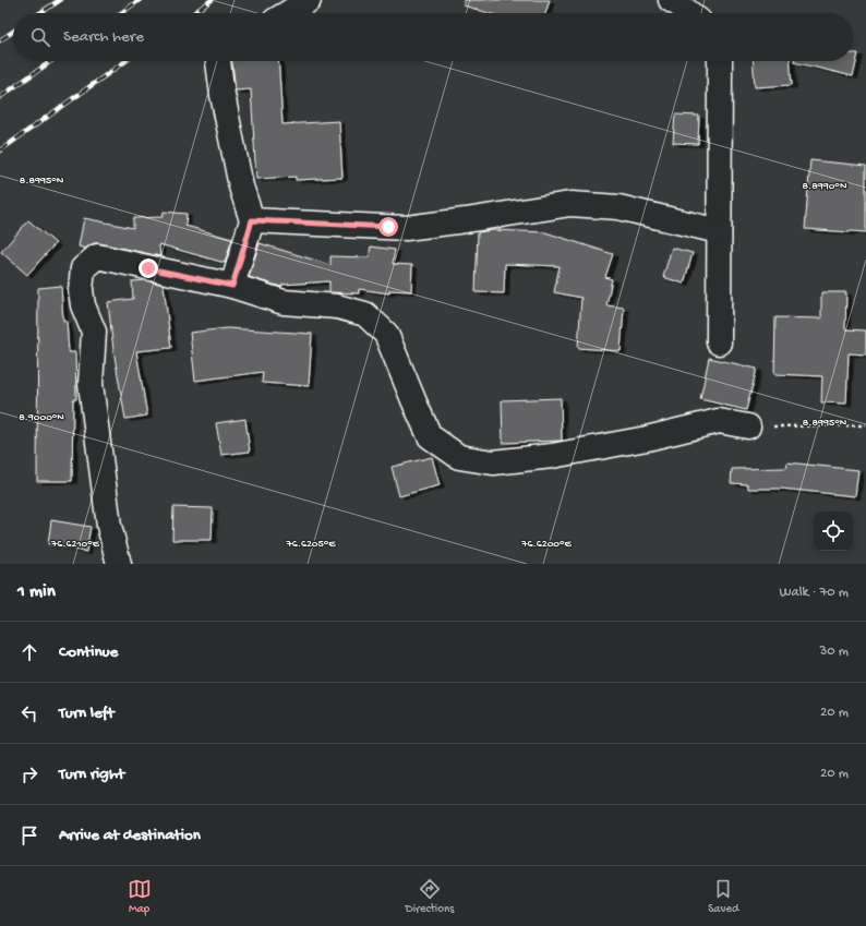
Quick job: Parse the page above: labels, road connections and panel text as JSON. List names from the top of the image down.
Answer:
{
  "page": {
    "search": "Search here",
    "heading": ["1 min", "Walk · 70 m"],
    "list": [
      ["Continue", "30 m"],
      ["Turn left", "20 m"],
      ["Turn right", "20 m"],
      "Arrive at destination"
    ],
    "nav": ["Map", "Directions", "Saved"]
  },
  "coordinates": [
    "8.8995°N",
    "8.8990°N",
    "8.9000°N",
    "76.6210°E",
    "76.6205°E",
    "76.6200°E"
  ]
}
